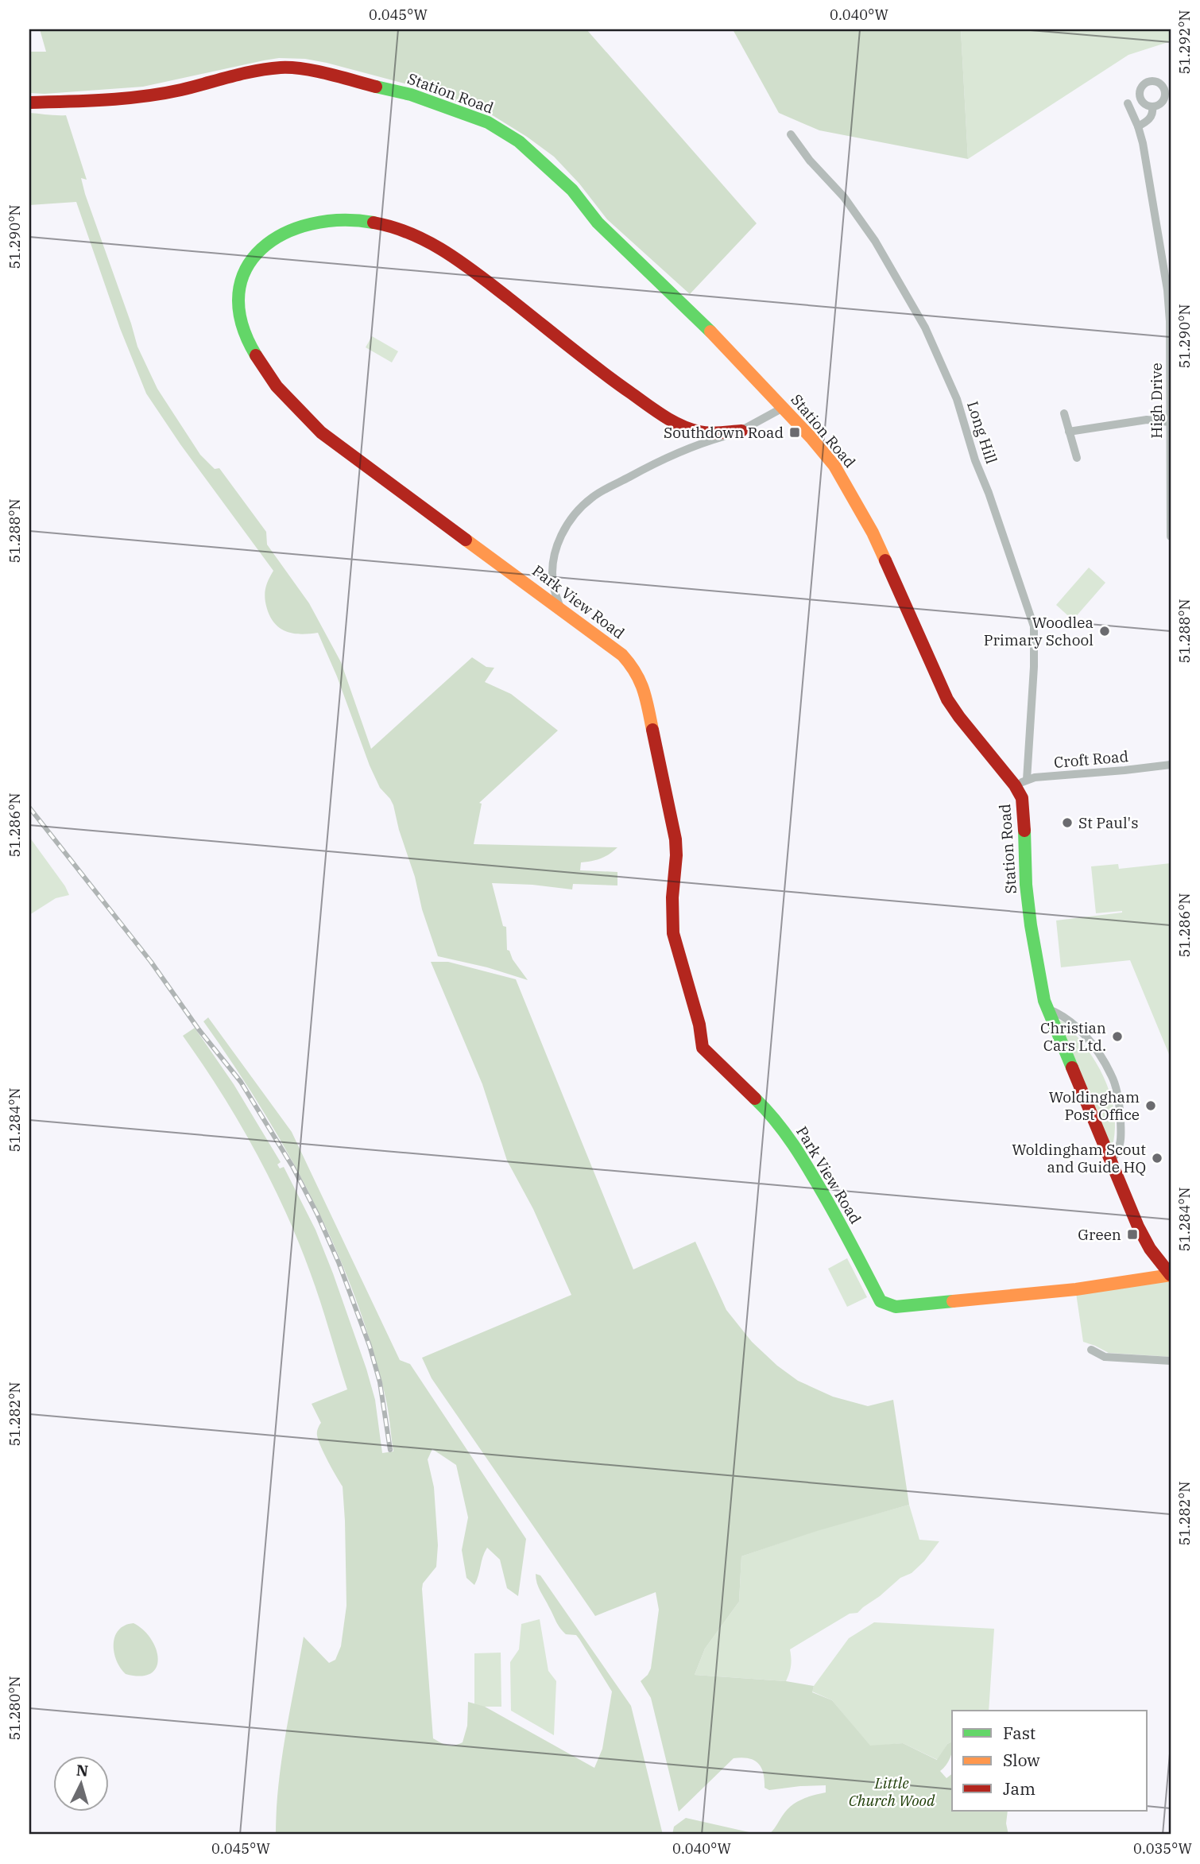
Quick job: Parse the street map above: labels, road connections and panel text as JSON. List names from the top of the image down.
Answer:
{
  "streets": {
    "street": [
      "Station Road",
      "High Drive",
      "Long Hill",
      "Park View Road",
      "Croft Road"
    ]
  },
  "crossings": [
    ["Station Road", "Long Hill"],
    ["Station Road", "Park View Road"],
    ["Station Road", "Croft Road"],
    ["Long Hill", "Croft Road"]
  ],
  "parks": ["Little Church Wood"],
  "places": {
    "transit": ["Southdown Road", "Green"],
    "other": [
      "Woodlea Primary School",
      "St Paul's",
      "Christian Cars Ltd.",
      "Woldingham Post Office",
      "Woldingham Scout and Guide HQ"
    ]
  },
  "legend": ["Fast", "Slow", "Jam"],
  "north": "top",
  "coordinates": [
    "0.045°W",
    "0.040°W",
    "51.292°N",
    "51.290°N",
    "51.288°N",
    "51.286°N",
    "51.284°N",
    "51.282°N",
    "51.280°N",
    "0.035°W"
  ]
}
